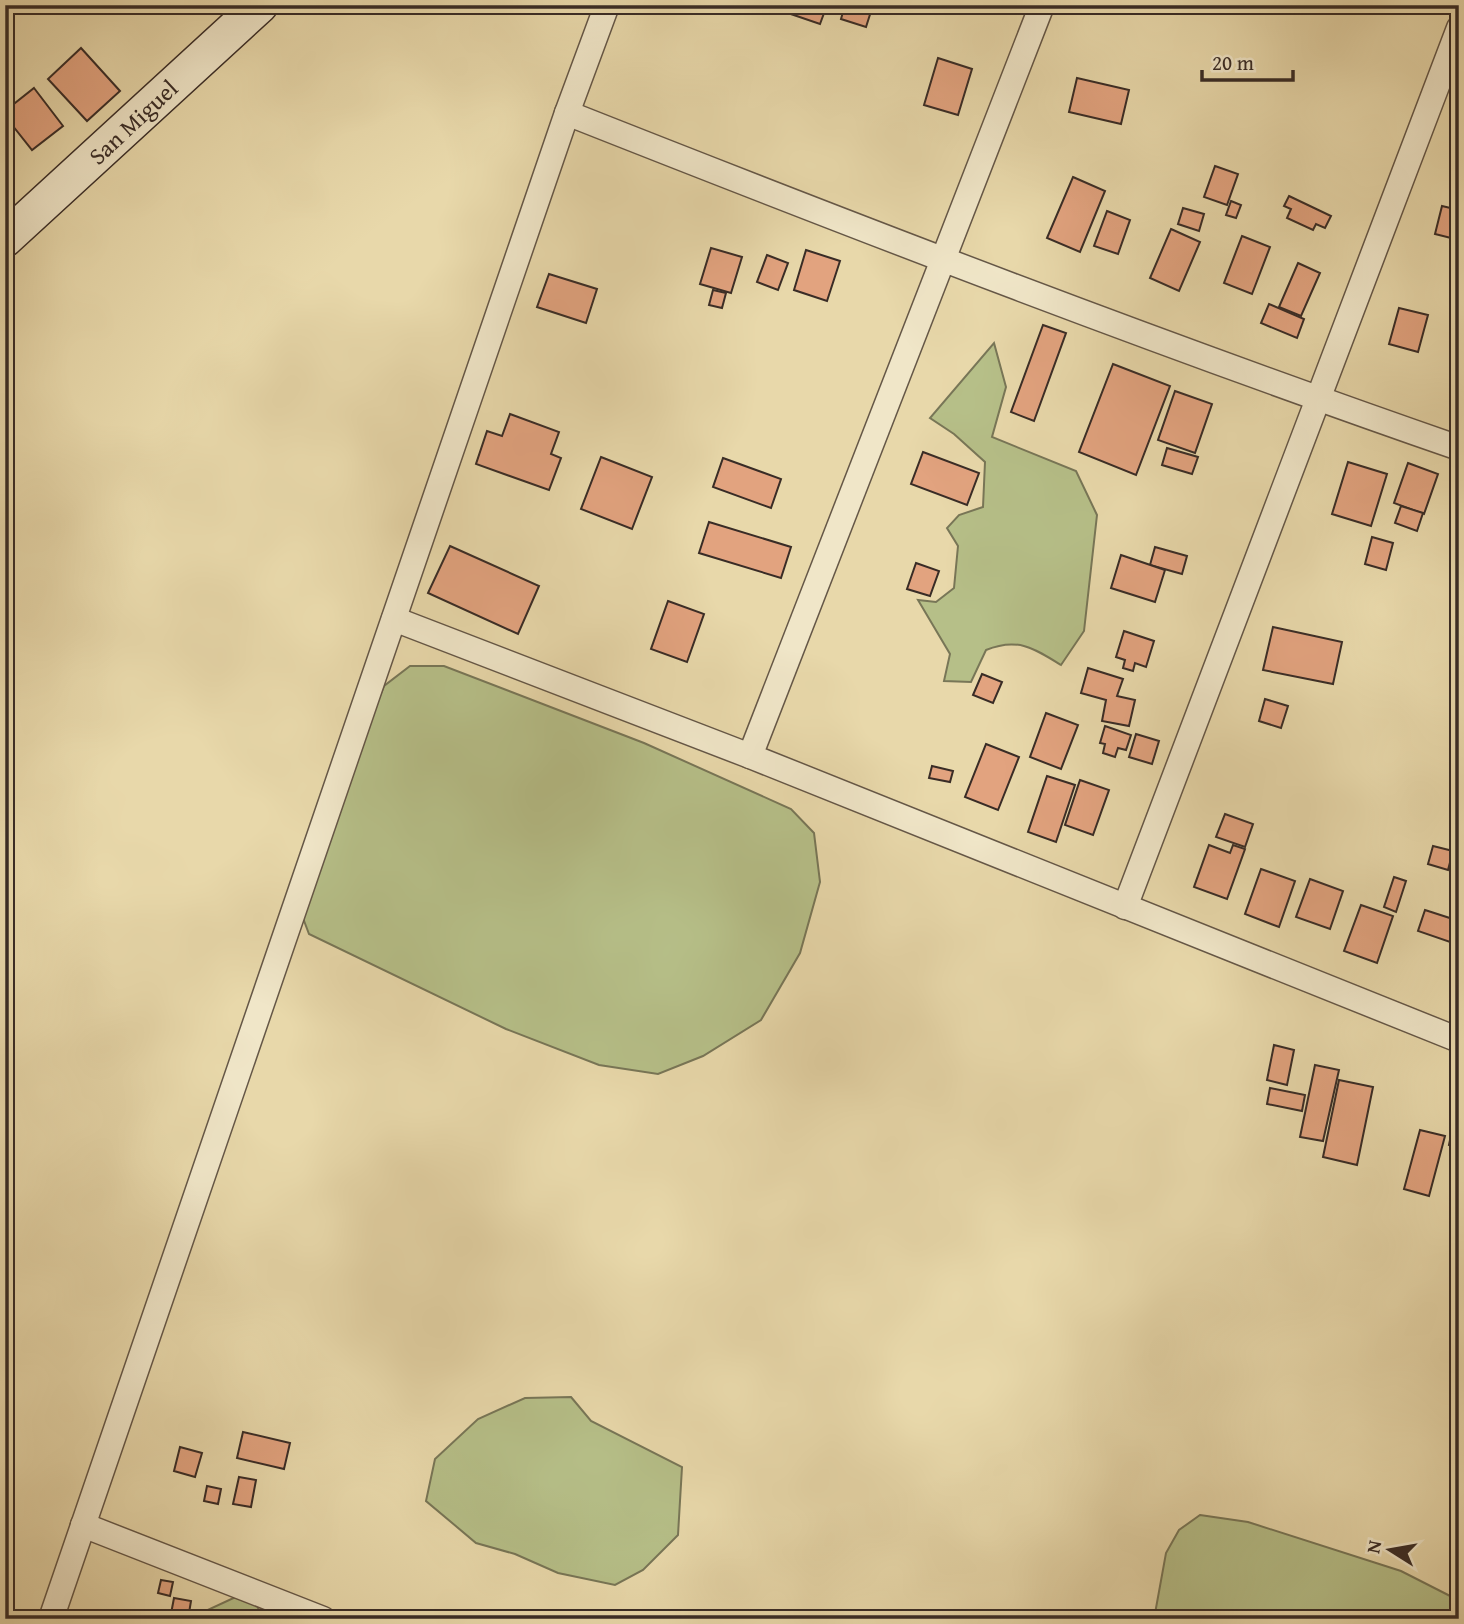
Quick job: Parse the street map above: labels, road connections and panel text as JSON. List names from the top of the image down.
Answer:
{
  "streets": {
    "street": ["San Miguel"]
  },
  "scale_bar": "20 m",
  "north": "left"
}
